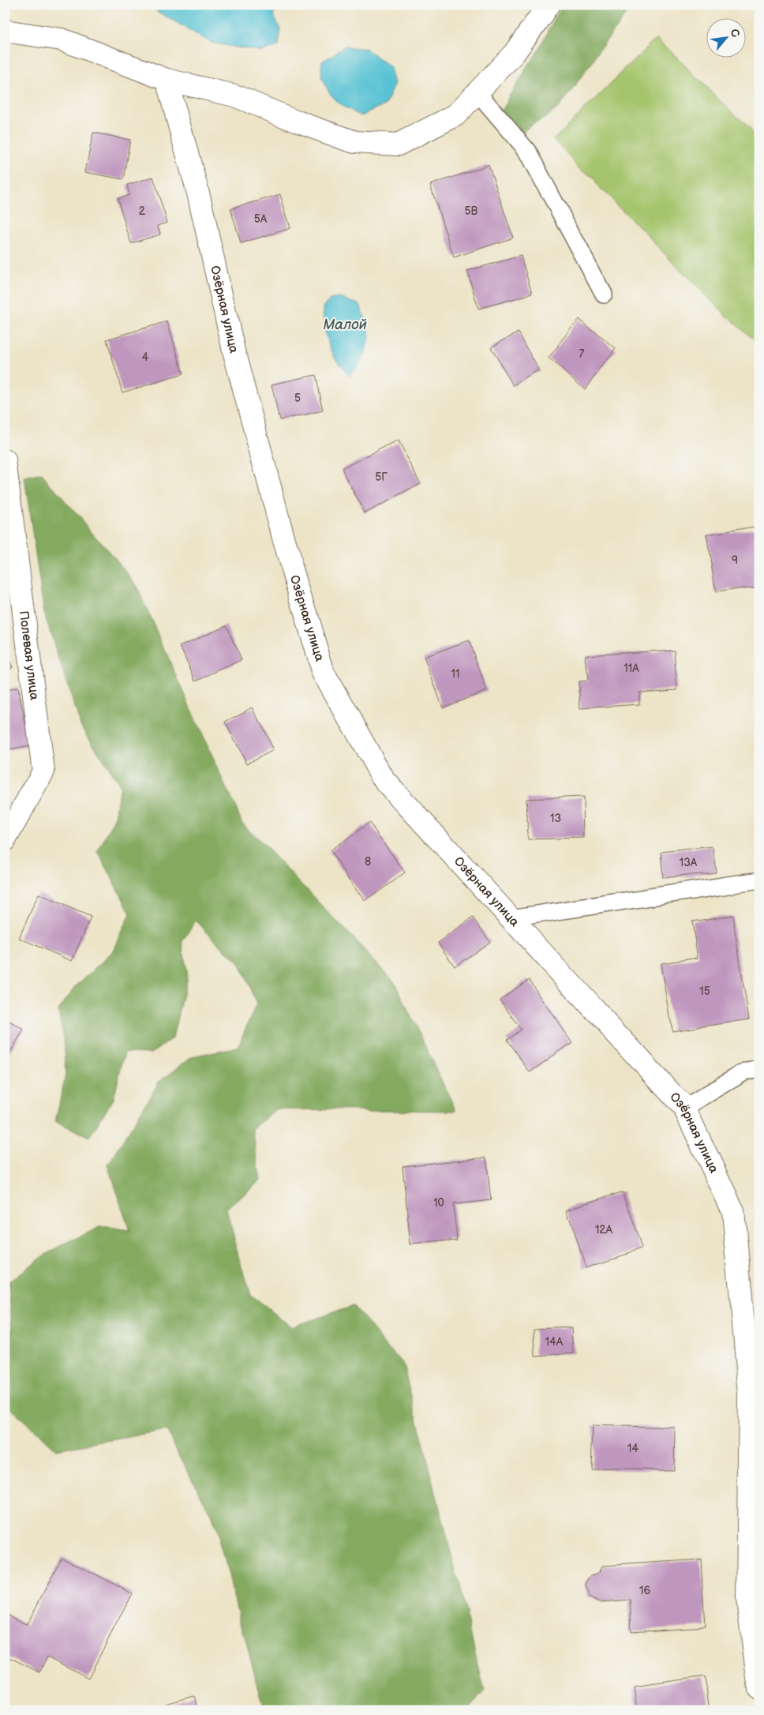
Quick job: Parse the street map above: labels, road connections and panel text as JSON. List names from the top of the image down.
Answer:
{
  "streets": {
    "street": ["Озёрная улица", "Полевая улица"]
  },
  "water": ["Малой"],
  "house_numbers": [
    "2",
    "5В",
    "5А",
    "7",
    "4",
    "5",
    "5Г",
    "9",
    "11А",
    "11",
    "13",
    "8",
    "13А",
    "15",
    "10",
    "12А",
    "14А",
    "14",
    "16"
  ],
  "north": "top right"
}
